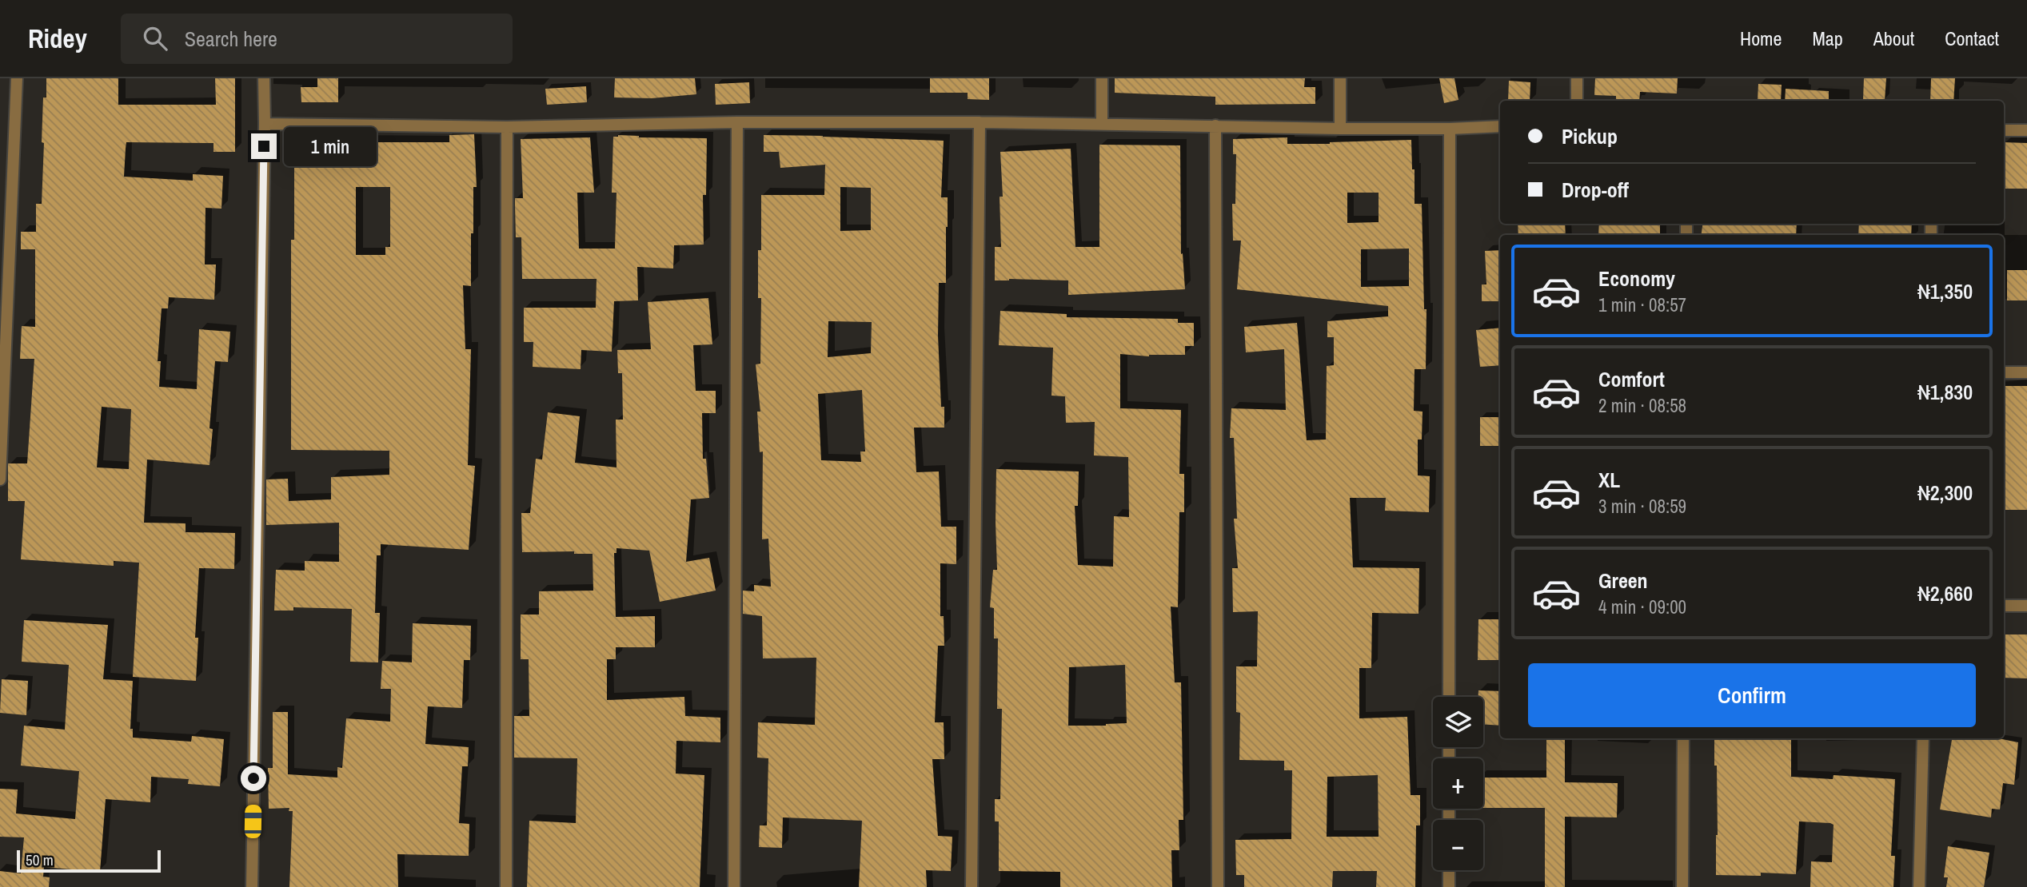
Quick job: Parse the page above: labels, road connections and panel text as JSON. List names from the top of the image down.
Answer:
{
  "scale_bar": "50 m",
  "page": {
    "header": "Ridey",
    "search": "Search here",
    "nav": [
      "Home",
      "Map",
      "About",
      "Contact"
    ],
    "banner": ["Pickup", "Drop-off"],
    "bubble": "1 min",
    "list": [
      {
        "name": "Economy",
        "note": "1 min · 08:57",
        "value": "₦1,350"
      },
      {
        "name": "Comfort",
        "note": "2 min · 08:58",
        "value": "₦1,830"
      },
      {
        "name": "XL",
        "note": "3 min · 08:59",
        "value": "₦2,300"
      },
      {
        "name": "Green",
        "note": "4 min · 09:00",
        "value": "₦2,660"
      }
    ],
    "buttons": "Confirm",
    "map_buttons": ["+", "−"],
    "scale": "50 m"
  }
}
